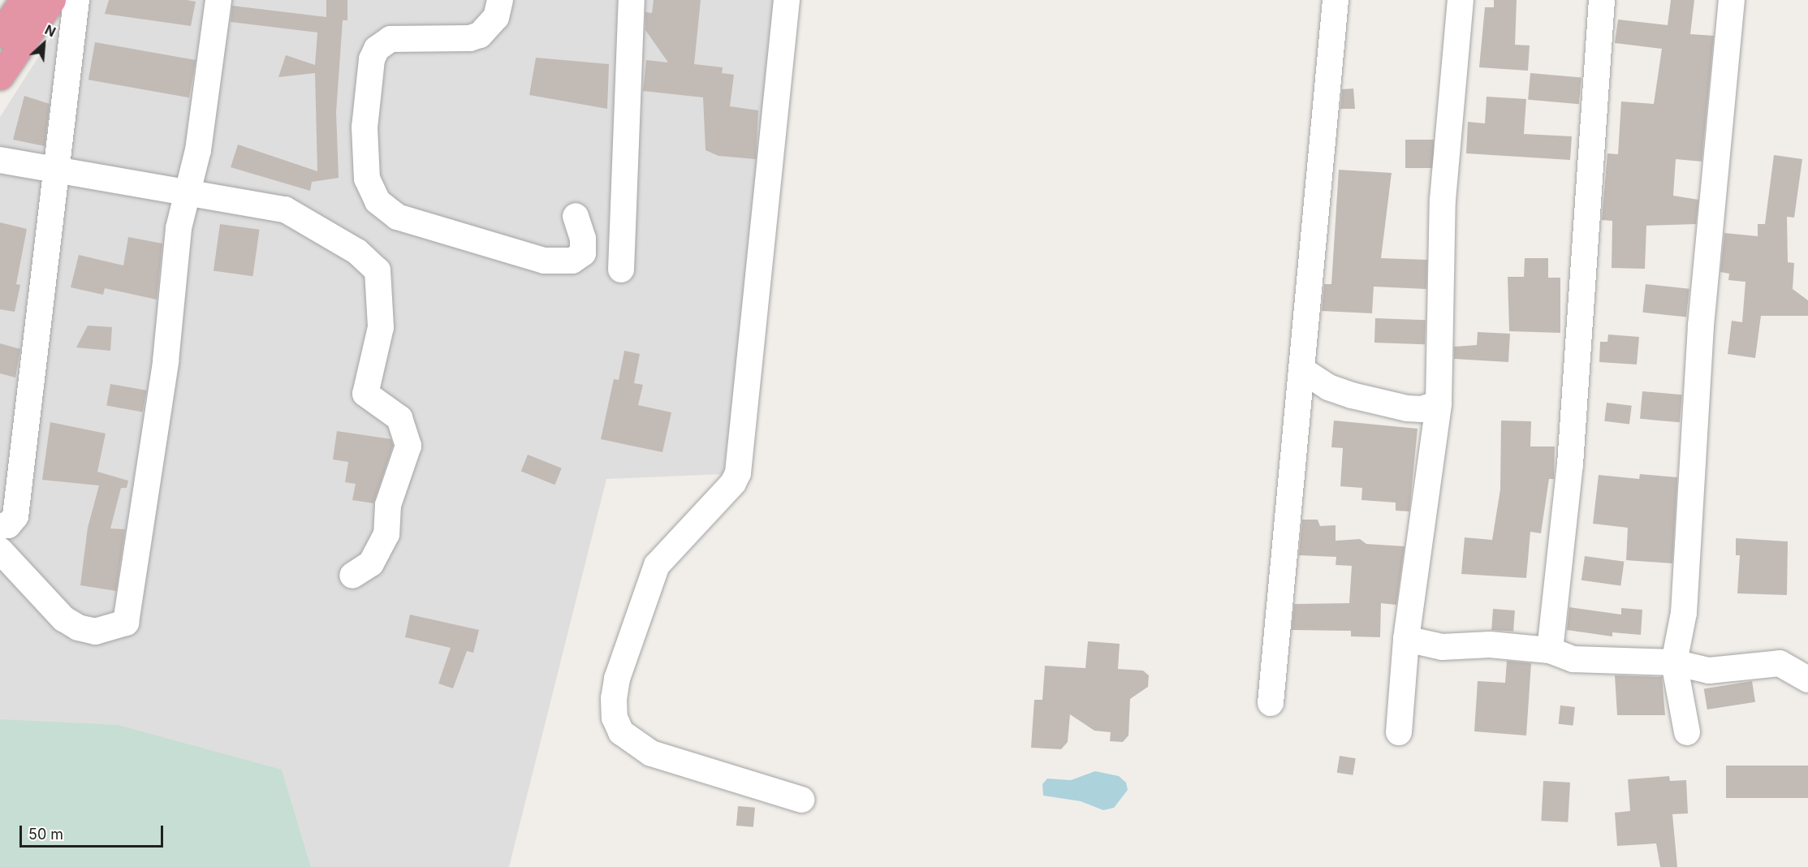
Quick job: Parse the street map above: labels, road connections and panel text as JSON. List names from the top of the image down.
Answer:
{
  "scale_bar": "50 m",
  "north": "top right"
}
